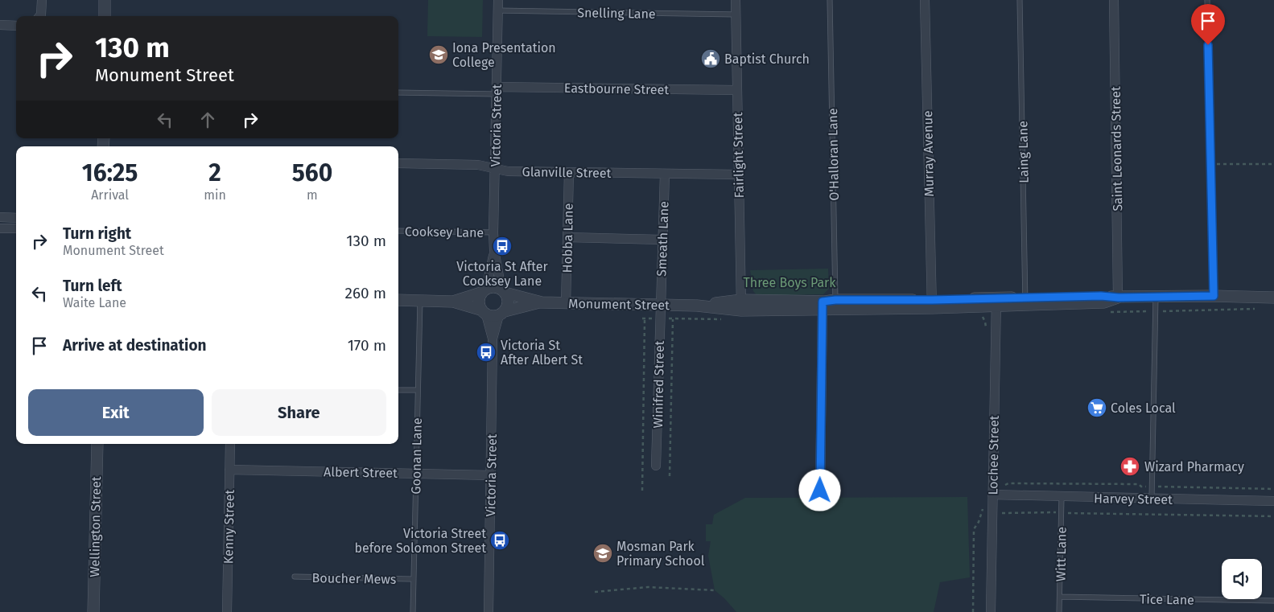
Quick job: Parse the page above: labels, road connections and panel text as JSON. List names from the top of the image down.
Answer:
{
  "streets": {
    "street": [
      "Eastbourne Street",
      "Victoria Street",
      "Saint Leonards Street",
      "Murray Avenue",
      "Fairlight Street",
      "Glanville Street",
      "Hobba Lane",
      "Smeath Lane",
      "Monument Street",
      "Winifred Street",
      "Lochee Street",
      "Albert Street",
      "Harvey Street",
      "Wellington Street",
      "Kenny Street"
    ],
    "lane": [
      "Snelling Lane",
      "Laing Lane",
      "O'Halloran Lane",
      "Cooksey Lane",
      "Goonan Lane",
      "Witt Lane",
      "Boucher Mews",
      "Tice Lane"
    ]
  },
  "crossings": [
    ["Snelling Lane", "Victoria Street"],
    ["Snelling Lane", "Fairlight Street"],
    ["Eastbourne Street", "Victoria Street"],
    ["Eastbourne Street", "Fairlight Street"],
    ["Victoria Street", "Glanville Street"],
    ["Victoria Street", "Cooksey Lane"],
    ["Victoria Street", "Monument Street"],
    ["Victoria Street", "Albert Street"],
    ["Saint Leonards Street", "Monument Street"],
    ["Laing Lane", "Monument Street"],
    ["Murray Avenue", "Monument Street"],
    ["O'Halloran Lane", "Monument Street"],
    ["Fairlight Street", "Glanville Street"],
    ["Fairlight Street", "Monument Street"],
    ["Glanville Street", "Hobba Lane"],
    ["Glanville Street", "Smeath Lane"],
    ["Hobba Lane", "Monument Street"],
    ["Smeath Lane", "Monument Street"],
    ["Smeath Lane", "Winifred Street"],
    ["Monument Street", "Winifred Street"],
    ["Monument Street", "Lochee Street"],
    ["Lochee Street", "Harvey Street"],
    ["Goonan Lane", "Albert Street"],
    ["Goonan Lane", "Boucher Mews"],
    ["Albert Street", "Kenny Street"],
    ["Harvey Street", "Witt Lane"],
    ["Witt Lane", "Tice Lane"]
  ],
  "parks": ["Three Boys Park"],
  "places": {
    "school or university": ["Iona Presentation College", "Mosman Park Primary School"],
    "public building": ["Baptist Church"],
    "bus stop": ["Victoria St After Cooksey Lane", "Victoria St After Albert St", "Victoria Street before Solomon Street"],
    "supermarket": ["Coles Local"],
    "pharmacy": ["Wizard Pharmacy"]
  },
  "page": {
    "turn": ["130 m", "Monument Street"],
    "eta": [
      "16:25",
      "Arrival",
      "2",
      "min",
      "560",
      "m"
    ],
    "list": [
      {
        "name": "Turn right",
        "note": "Monument Street",
        "value": "130 m"
      },
      {
        "name": "Turn left",
        "note": "Waite Lane",
        "value": "260 m"
      },
      {
        "name": "Arrive at destination",
        "value": "170 m"
      }
    ],
    "buttons": ["Exit", "Share"]
  }
}
